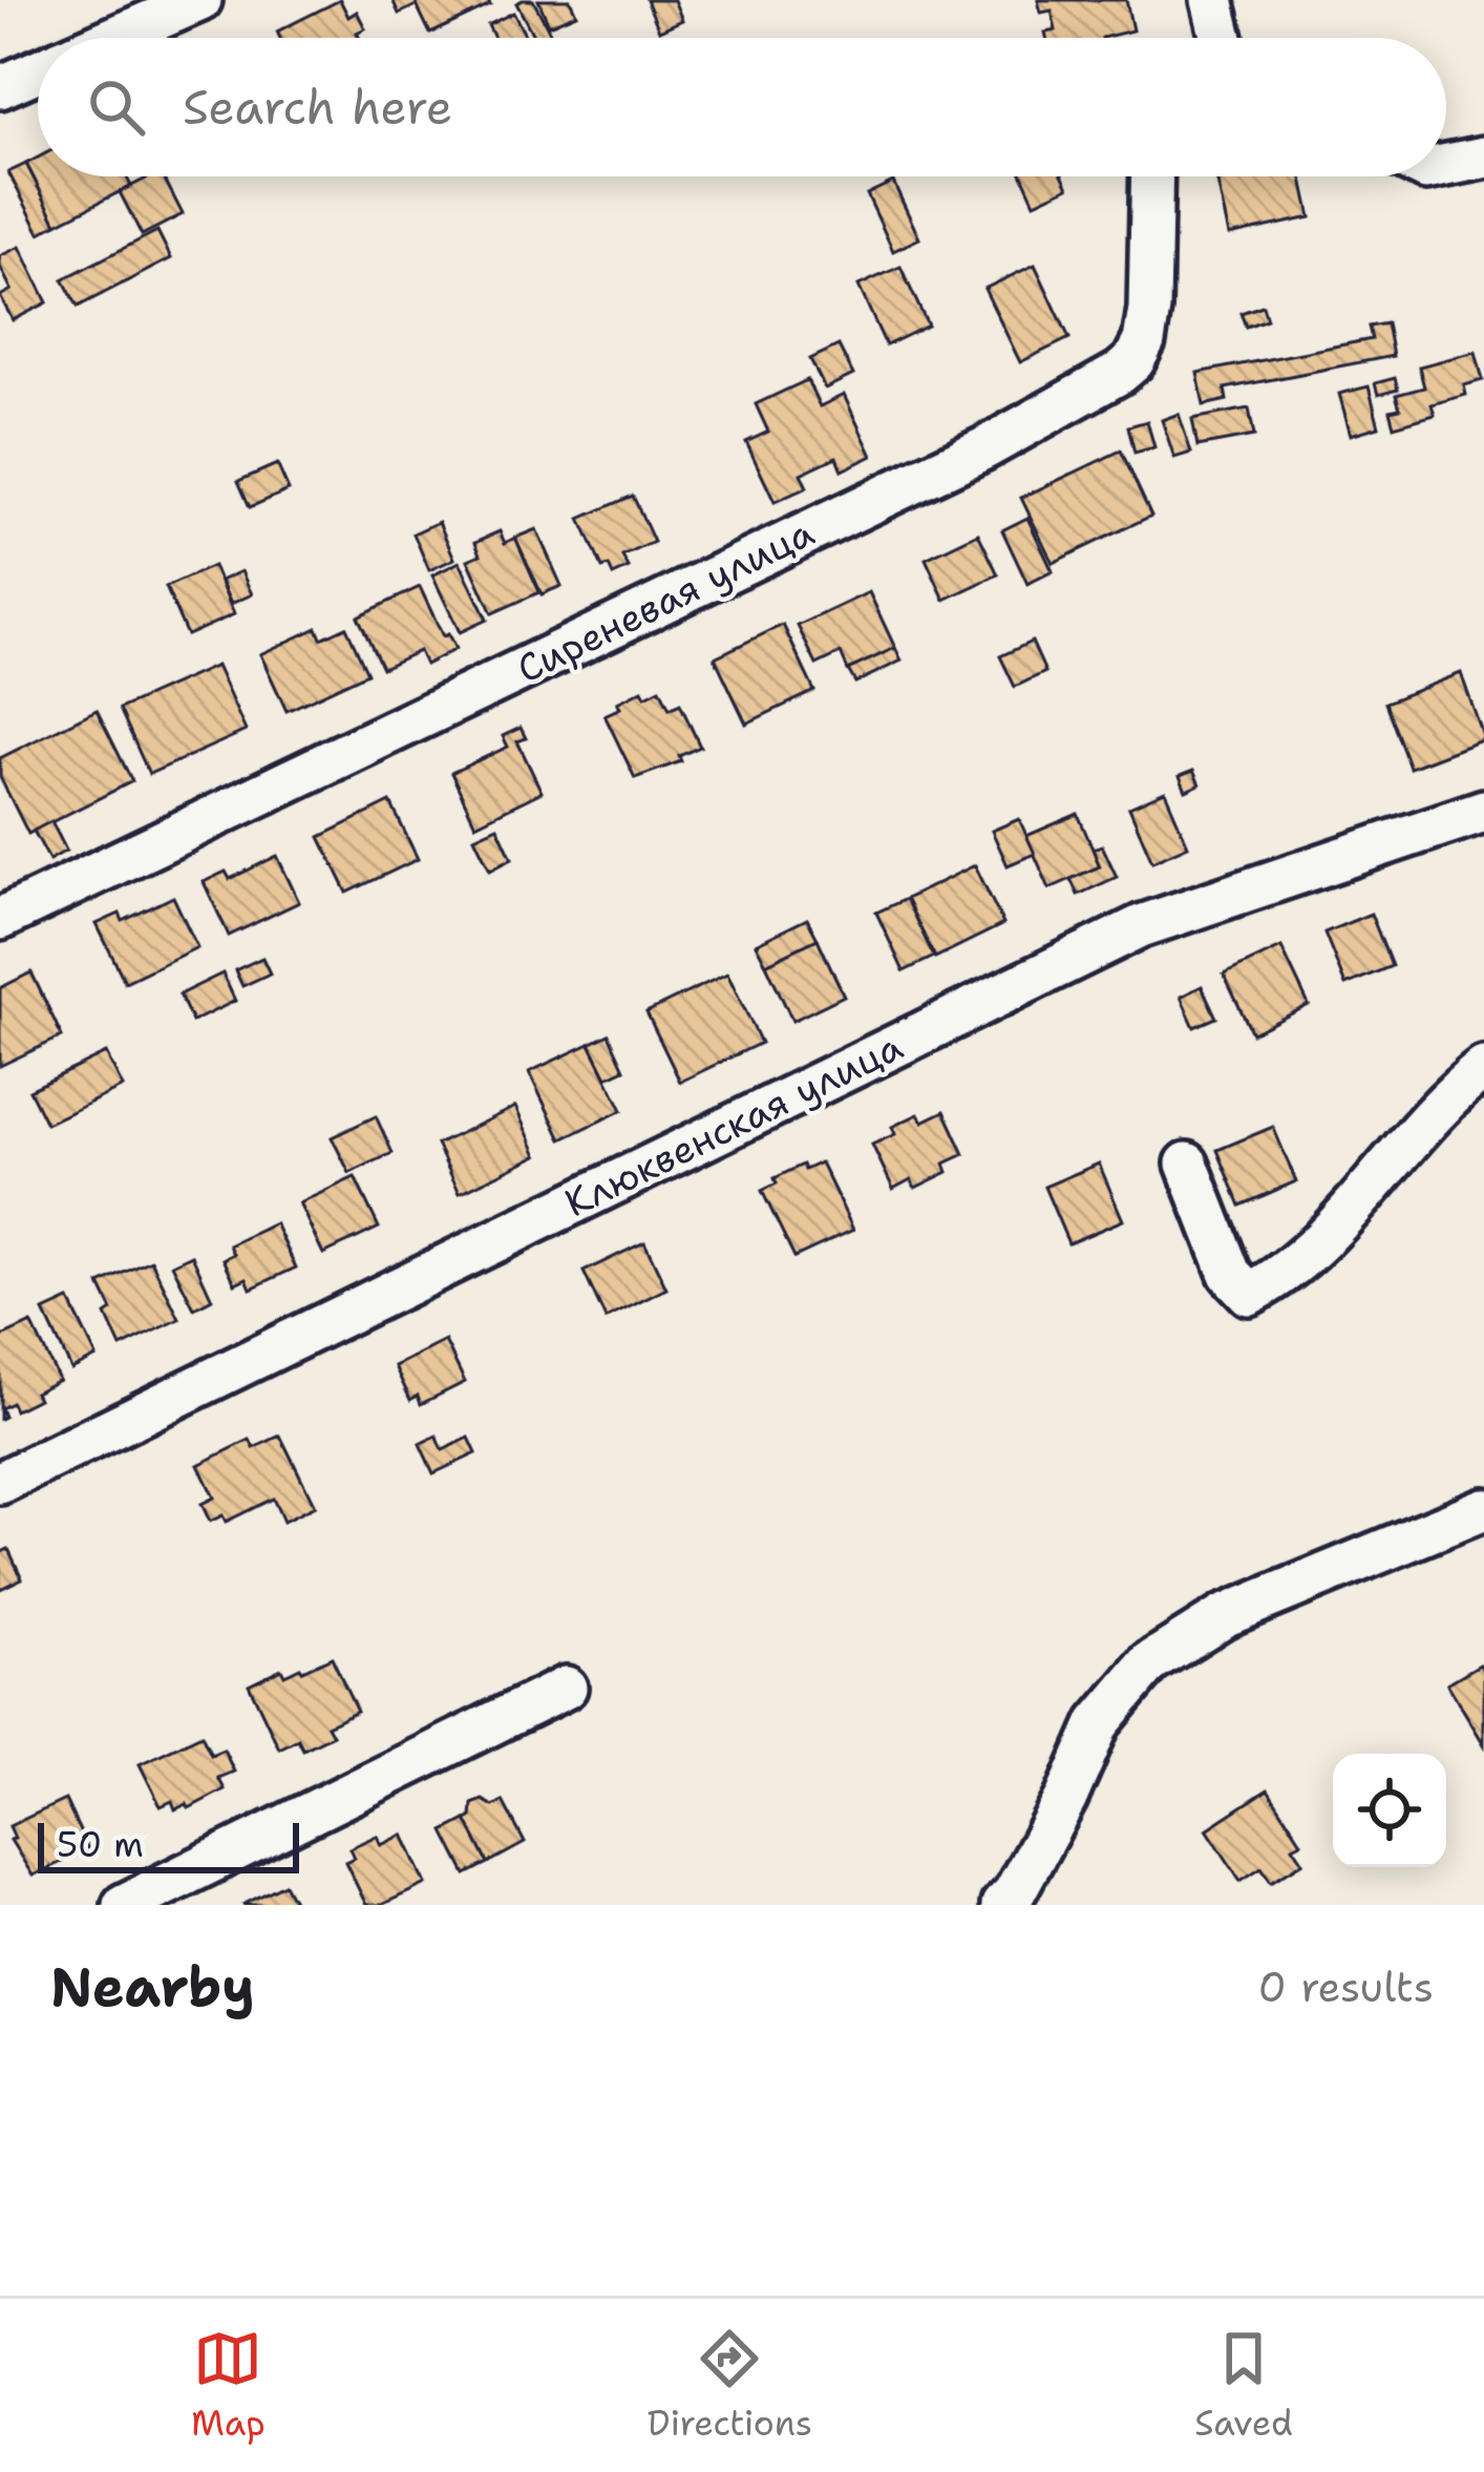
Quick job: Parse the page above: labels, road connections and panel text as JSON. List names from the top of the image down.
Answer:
{
  "streets": {
    "street": ["Сиреневая улица", "Клюквенская улица"]
  },
  "scale_bar": "50 m",
  "page": {
    "search": "Search here",
    "scale": "50 m",
    "heading": ["Nearby", "0 results"],
    "nav": ["Map", "Directions", "Saved"]
  }
}
